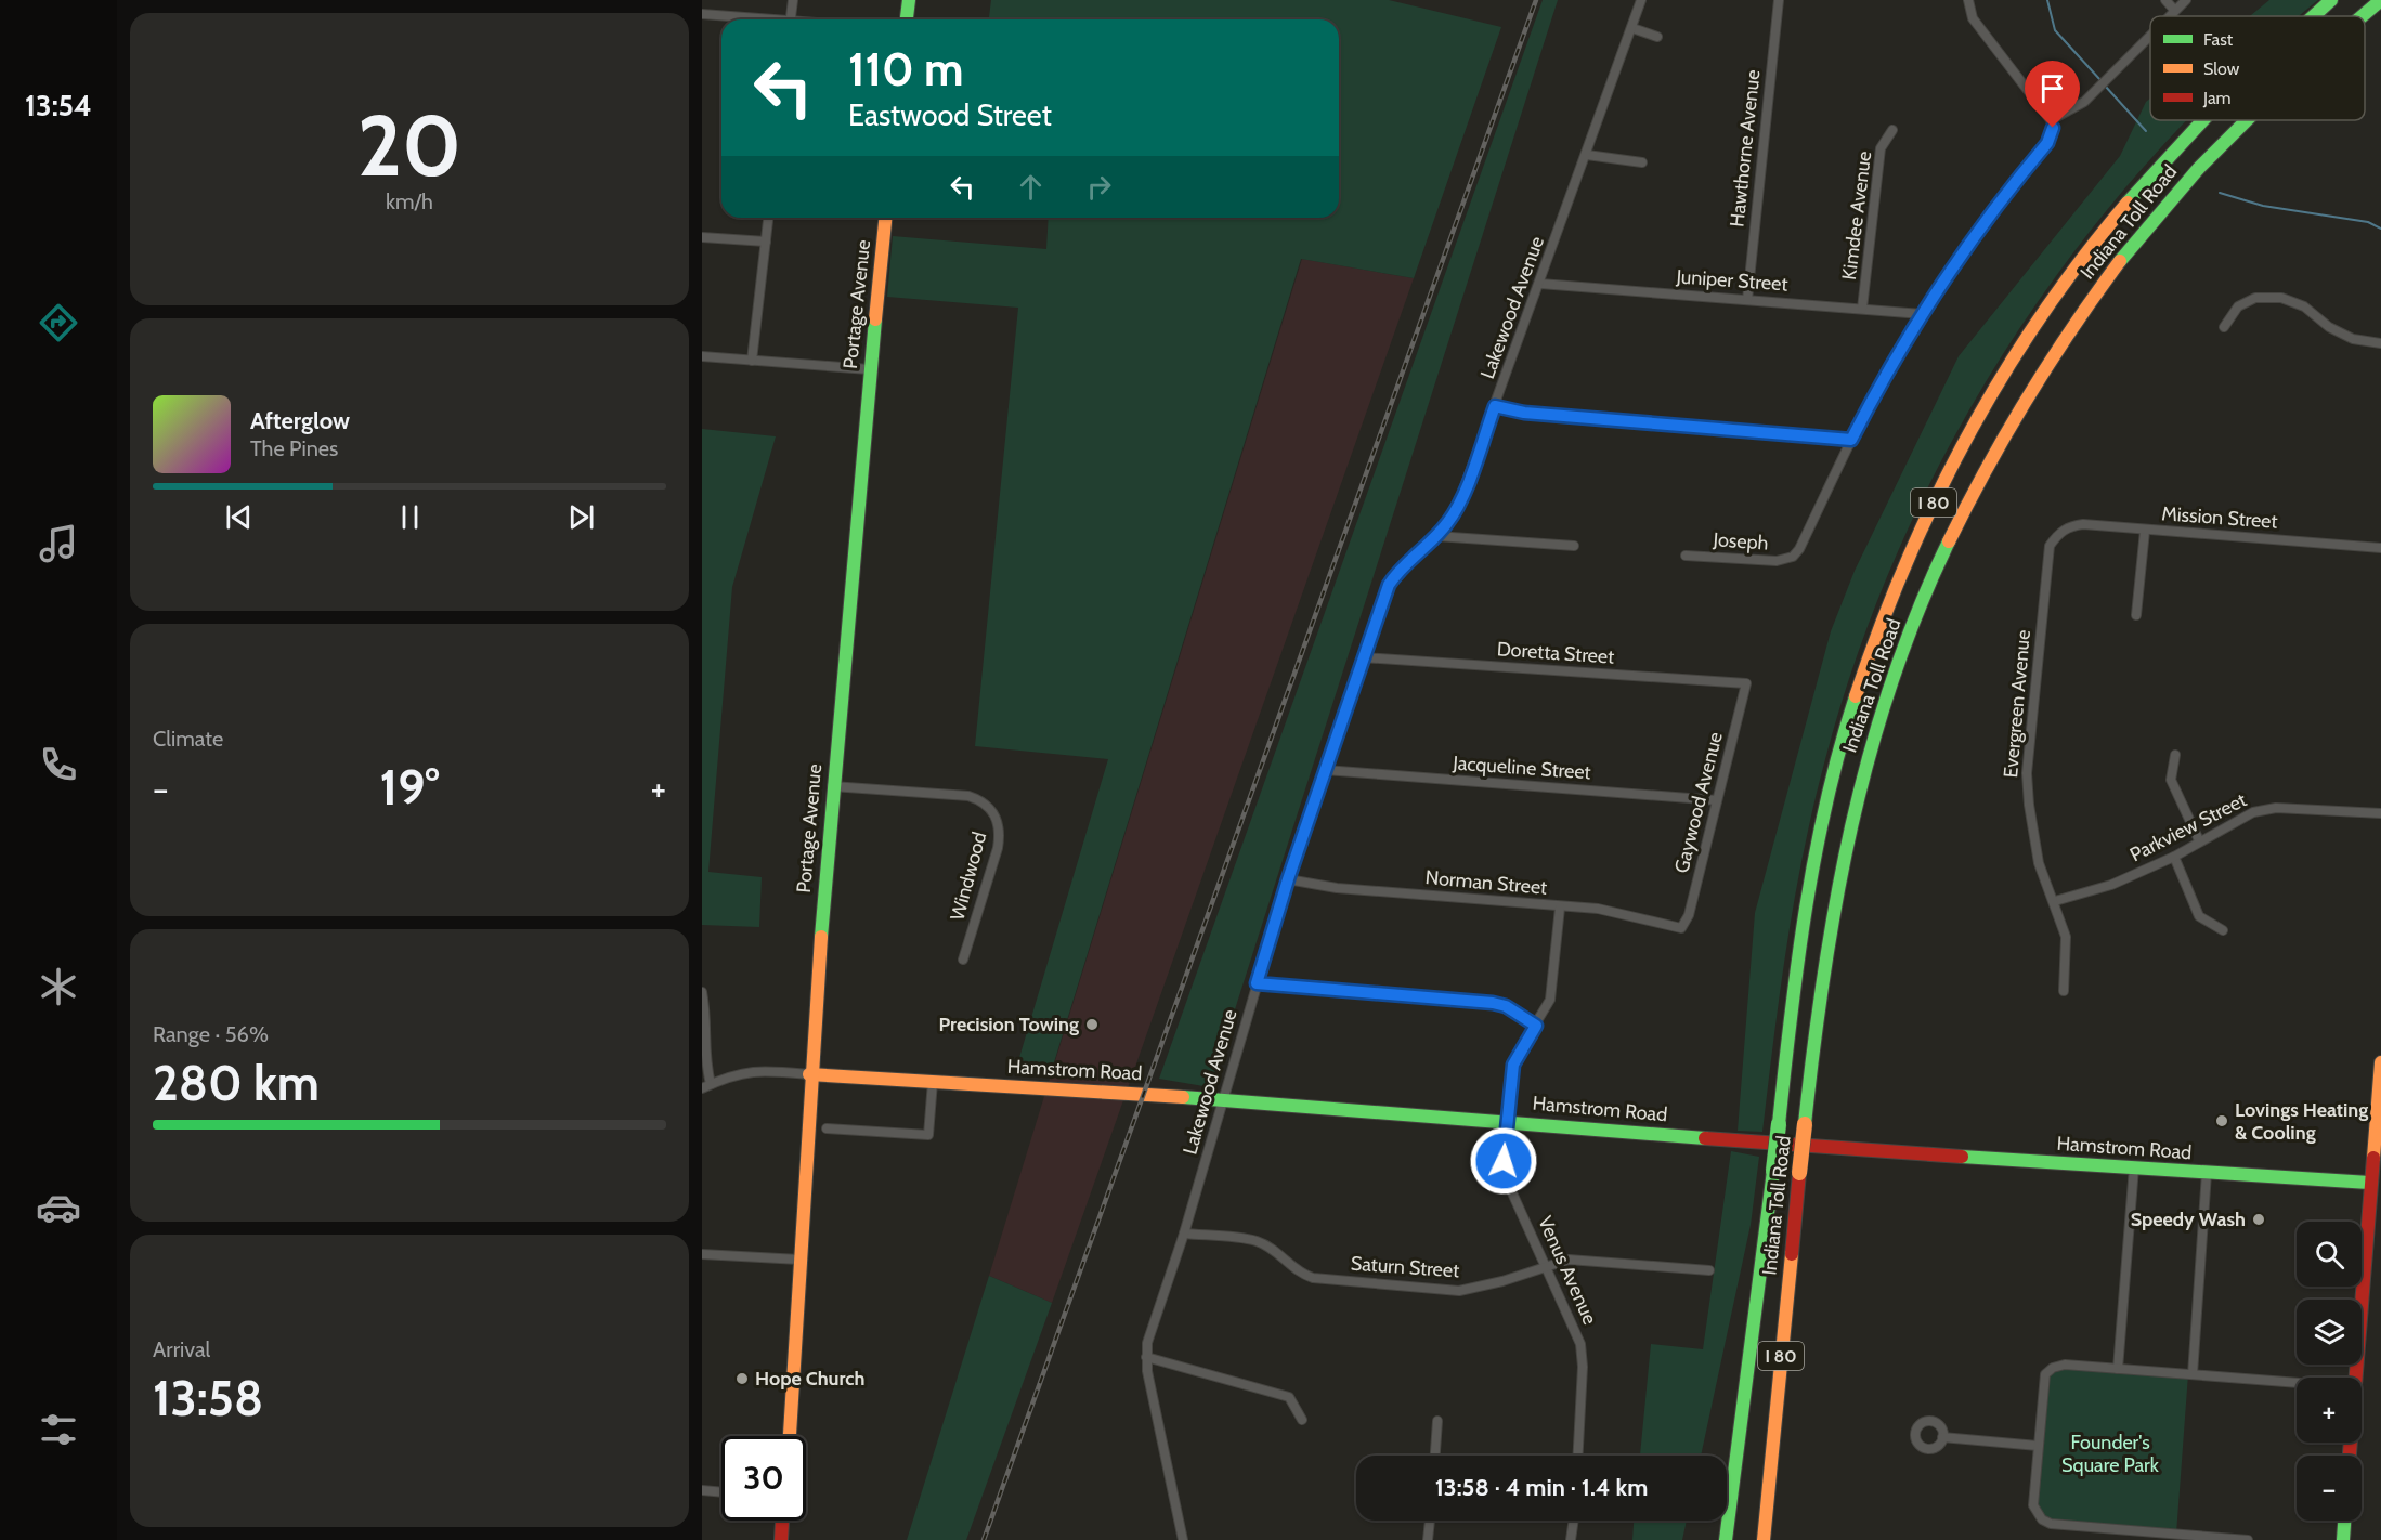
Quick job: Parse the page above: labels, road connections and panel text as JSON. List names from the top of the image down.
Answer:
{
  "streets": {
    "main road": [
      "Indiana Toll Road",
      "Portage Avenue",
      "I 80",
      "Hamstrom Road"
    ],
    "street": [
      "Hawthorne Avenue",
      "Kimdee Avenue",
      "Juniper Street",
      "Lakewood Avenue",
      "Mission Street",
      "Joseph",
      "Doretta Street",
      "Evergreen Avenue",
      "Jacqueline Street",
      "Gaywood Avenue",
      "Parkview Street",
      "Windwood",
      "Norman Street",
      "Saturn Street",
      "Venus Avenue"
    ]
  },
  "crossings": [
    ["Hawthorne Avenue", "Juniper Street"],
    ["Kimdee Avenue", "Juniper Street"],
    ["Juniper Street", "Lakewood Avenue"],
    ["Portage Avenue", "Windwood"],
    ["Portage Avenue", "Hamstrom Road"],
    ["Lakewood Avenue", "Doretta Street"],
    ["Lakewood Avenue", "Jacqueline Street"],
    ["Lakewood Avenue", "Norman Street"],
    ["Lakewood Avenue", "Hamstrom Road"],
    ["Lakewood Avenue", "Saturn Street"],
    ["Mission Street", "Evergreen Avenue"],
    ["Doretta Street", "Gaywood Avenue"],
    ["Evergreen Avenue", "Parkview Street"],
    ["Jacqueline Street", "Gaywood Avenue"],
    ["Gaywood Avenue", "Norman Street"],
    ["Norman Street", "Venus Avenue"],
    ["Hamstrom Road", "Venus Avenue"],
    ["Saturn Street", "Venus Avenue"]
  ],
  "parks": ["Founder's Square Park"],
  "places": [
    "Precision Towing",
    "Lovings Heating & Cooling",
    "Speedy Wash",
    "Hope Church"
  ],
  "legend": ["Fast", "Slow", "Jam"],
  "page": {
    "tabs": "13:54",
    "tile": [
      ["20", "km/h"],
      "Climate",
      ["Range · 56%", "280 km"],
      ["Arrival", "13:58"]
    ],
    "turn": ["110 m", "Eastwood Street"],
    "song": ["Afterglow", "The Pines"],
    "heat": ["−", "19°", "+"],
    "map_buttons": ["+", "−"],
    "limit": "30",
    "trip": "13:58 · 4 min · 1.4 km"
  }
}
